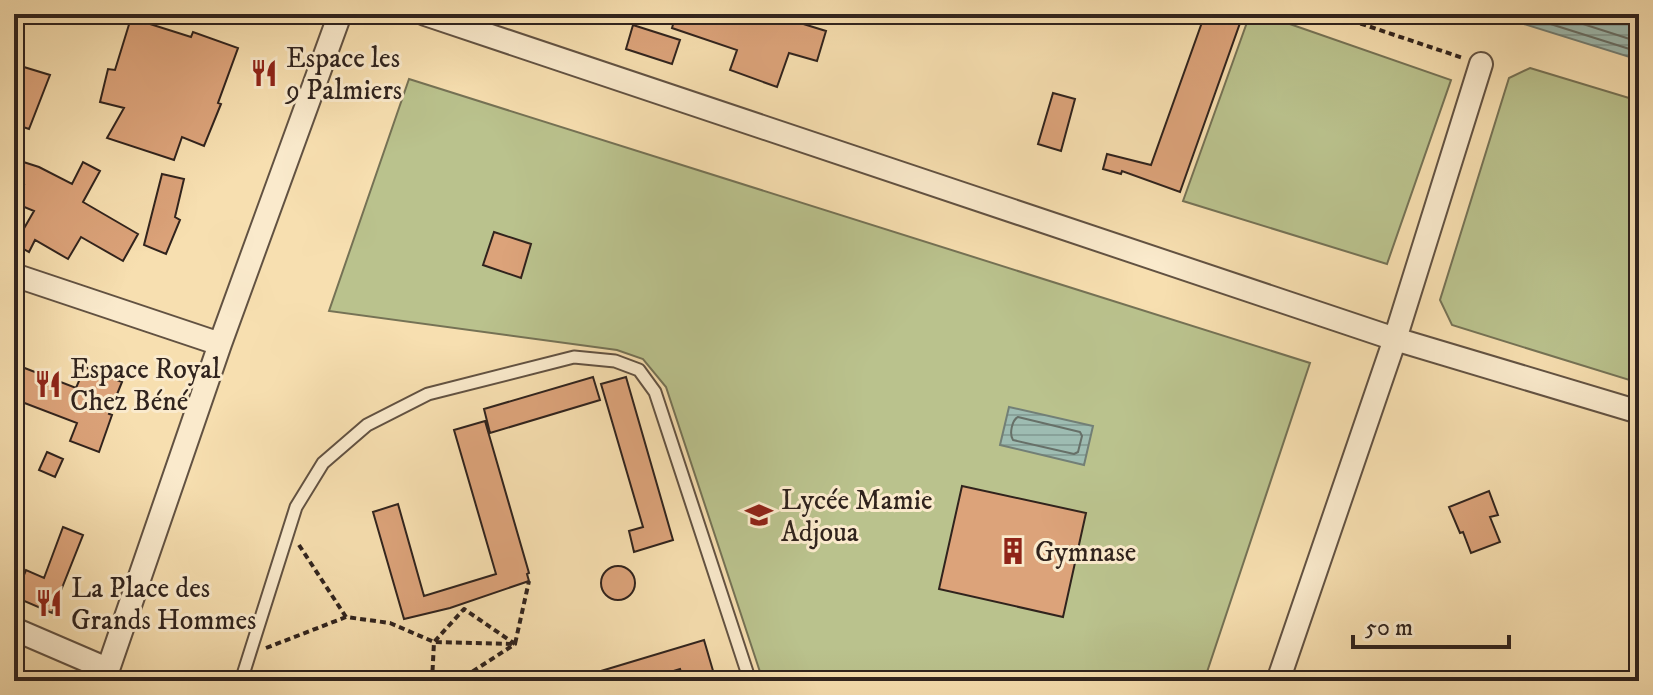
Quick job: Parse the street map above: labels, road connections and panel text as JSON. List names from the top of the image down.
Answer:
{
  "places": {
    "restaurant": ["Espace les 9 Palmiers", "Espace Royal Chez Béné", "La Place des Grands Hommes"],
    "school or university": ["Lycée Mamie Adjoua"],
    "building": ["Gymnase"]
  },
  "scale_bar": "50 m"
}
